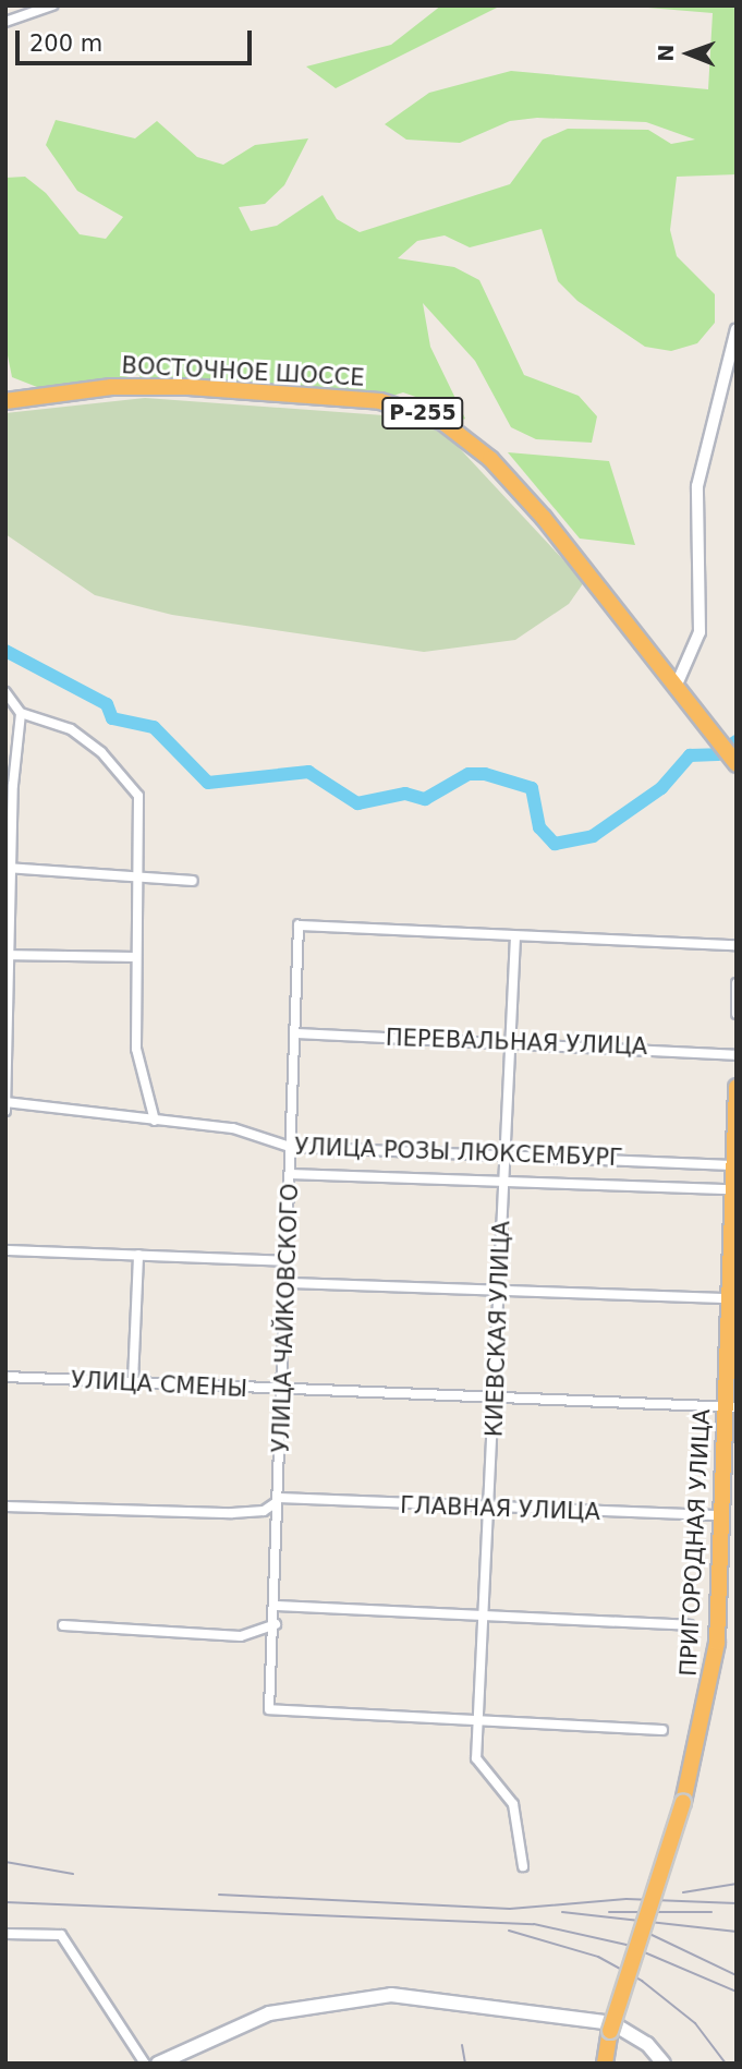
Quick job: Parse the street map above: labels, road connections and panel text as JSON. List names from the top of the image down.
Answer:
{
  "streets": {
    "highway": ["ВОСТОЧНОЕ ШОССЕ", "Р-255", "ПРИГОРОДНАЯ УЛИЦА"],
    "street": [
      "ПЕРЕВАЛЬНАЯ УЛИЦА",
      "УЛИЦА РОЗЫ ЛЮКСЕМБУРГ",
      "УЛИЦА ЧАЙКОВСКОГО",
      "КИЕВСКАЯ УЛИЦА",
      "УЛИЦА СМЕНЫ",
      "ГЛАВНАЯ УЛИЦА"
    ]
  },
  "crossings": [
    ["ПЕРЕВАЛЬНАЯ УЛИЦА", "УЛИЦА ЧАЙКОВСКОГО"],
    ["ПЕРЕВАЛЬНАЯ УЛИЦА", "КИЕВСКАЯ УЛИЦА"],
    ["УЛИЦА РОЗЫ ЛЮКСЕМБУРГ", "УЛИЦА ЧАЙКОВСКОГО"],
    ["УЛИЦА РОЗЫ ЛЮКСЕМБУРГ", "КИЕВСКАЯ УЛИЦА"],
    ["УЛИЦА РОЗЫ ЛЮКСЕМБУРГ", "ПРИГОРОДНАЯ УЛИЦА"],
    ["УЛИЦА ЧАЙКОВСКОГО", "КИЕВСКАЯ УЛИЦА"],
    ["УЛИЦА ЧАЙКОВСКОГО", "УЛИЦА СМЕНЫ"],
    ["УЛИЦА ЧАЙКОВСКОГО", "ГЛАВНАЯ УЛИЦА"],
    ["КИЕВСКАЯ УЛИЦА", "УЛИЦА СМЕНЫ"],
    ["КИЕВСКАЯ УЛИЦА", "ГЛАВНАЯ УЛИЦА"],
    ["УЛИЦА СМЕНЫ", "ПРИГОРОДНАЯ УЛИЦА"],
    ["ГЛАВНАЯ УЛИЦА", "ПРИГОРОДНАЯ УЛИЦА"]
  ],
  "scale_bar": "200 m",
  "north": "left"
}
